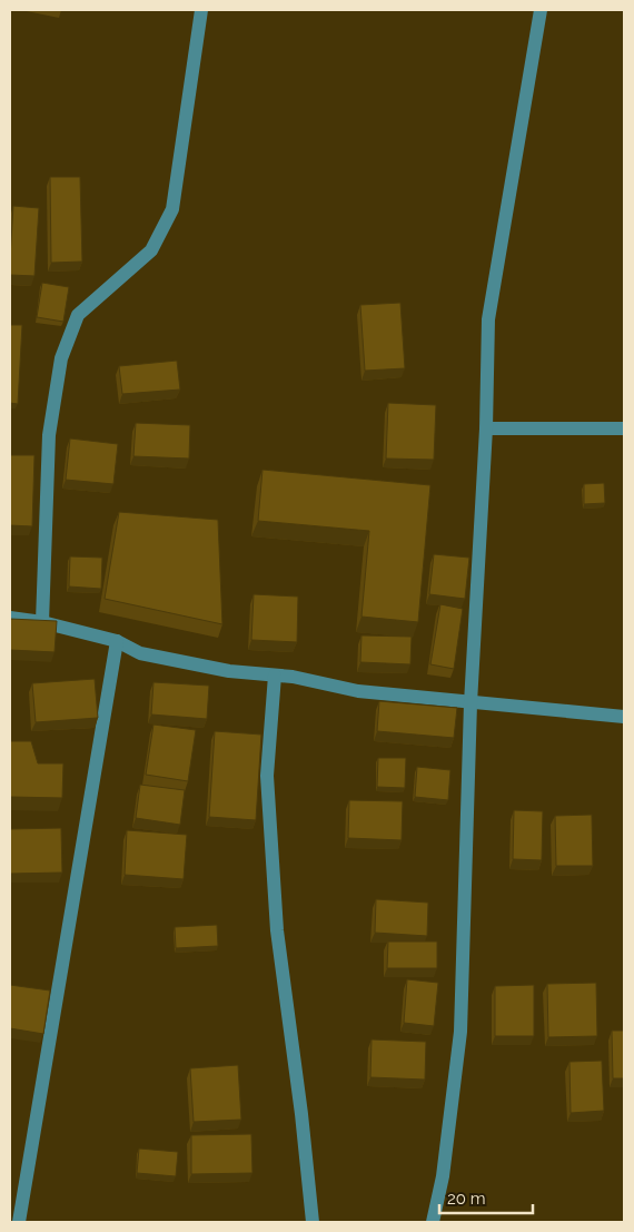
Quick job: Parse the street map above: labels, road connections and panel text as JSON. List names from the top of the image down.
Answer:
{
  "scale_bar": "20 m"
}
